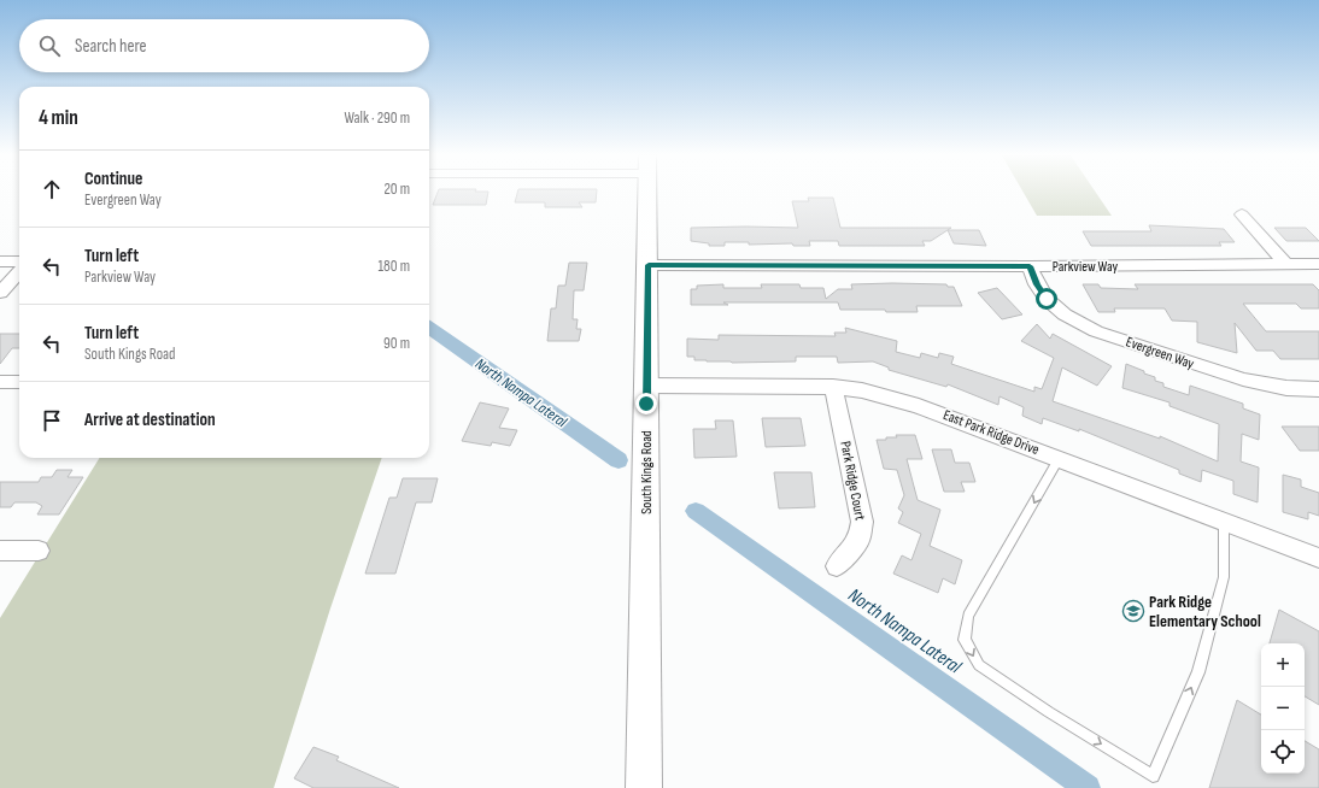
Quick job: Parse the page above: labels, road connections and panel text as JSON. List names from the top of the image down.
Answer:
{
  "streets": {
    "main road": ["South Kings Road"],
    "street": [
      "Parkview Way",
      "Evergreen Way",
      "East Park Ridge Drive",
      "Park Ridge Court"
    ]
  },
  "crossings": [
    ["Parkview Way", "Evergreen Way"],
    ["Parkview Way", "South Kings Road"],
    ["East Park Ridge Drive", "South Kings Road"],
    ["East Park Ridge Drive", "Park Ridge Court"]
  ],
  "water": ["North Nampa Lateral"],
  "places": {
    "school or university": ["Park Ridge Elementary School"]
  },
  "page": {
    "search": "Search here",
    "heading": ["4 min", "Walk · 290 m"],
    "list": [
      ["Continue", "Evergreen Way", "20 m"],
      ["Turn left", "Parkview Way", "180 m"],
      ["Turn left", "South Kings Road", "90 m"],
      "Arrive at destination"
    ],
    "map_buttons": ["+", "−"]
  }
}
